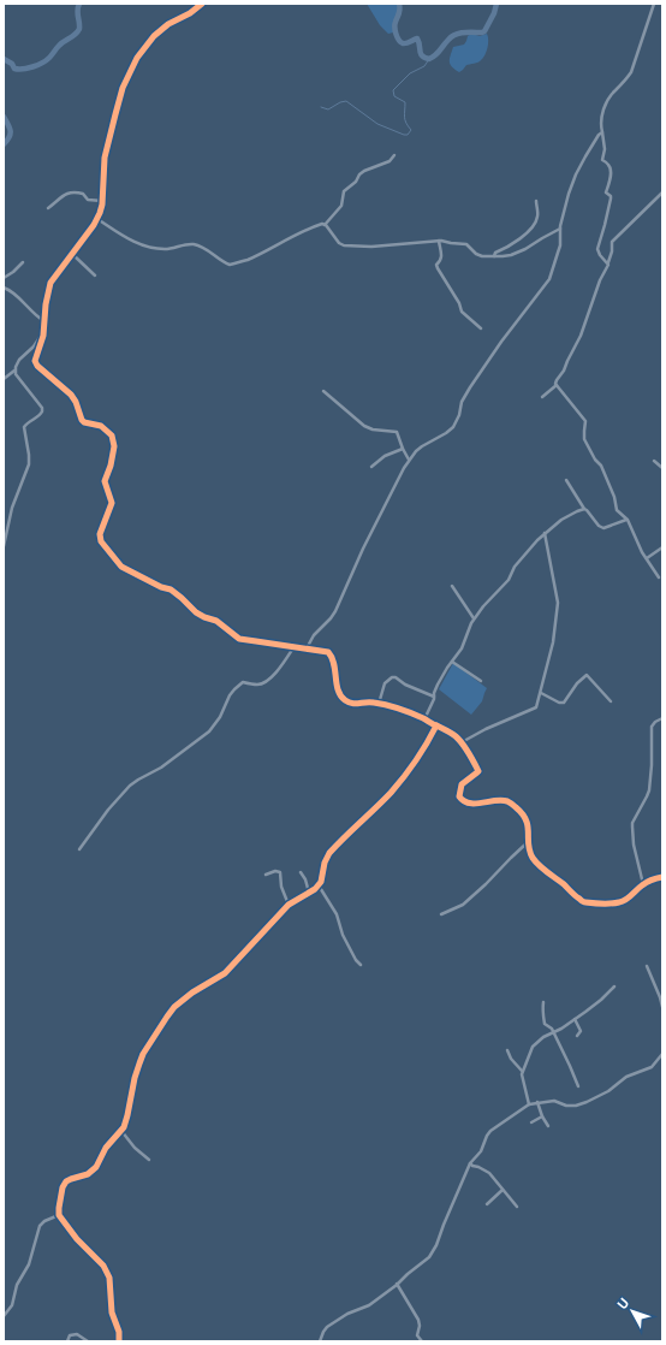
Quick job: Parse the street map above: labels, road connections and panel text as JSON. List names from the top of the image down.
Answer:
{
  "north": "top left"
}
